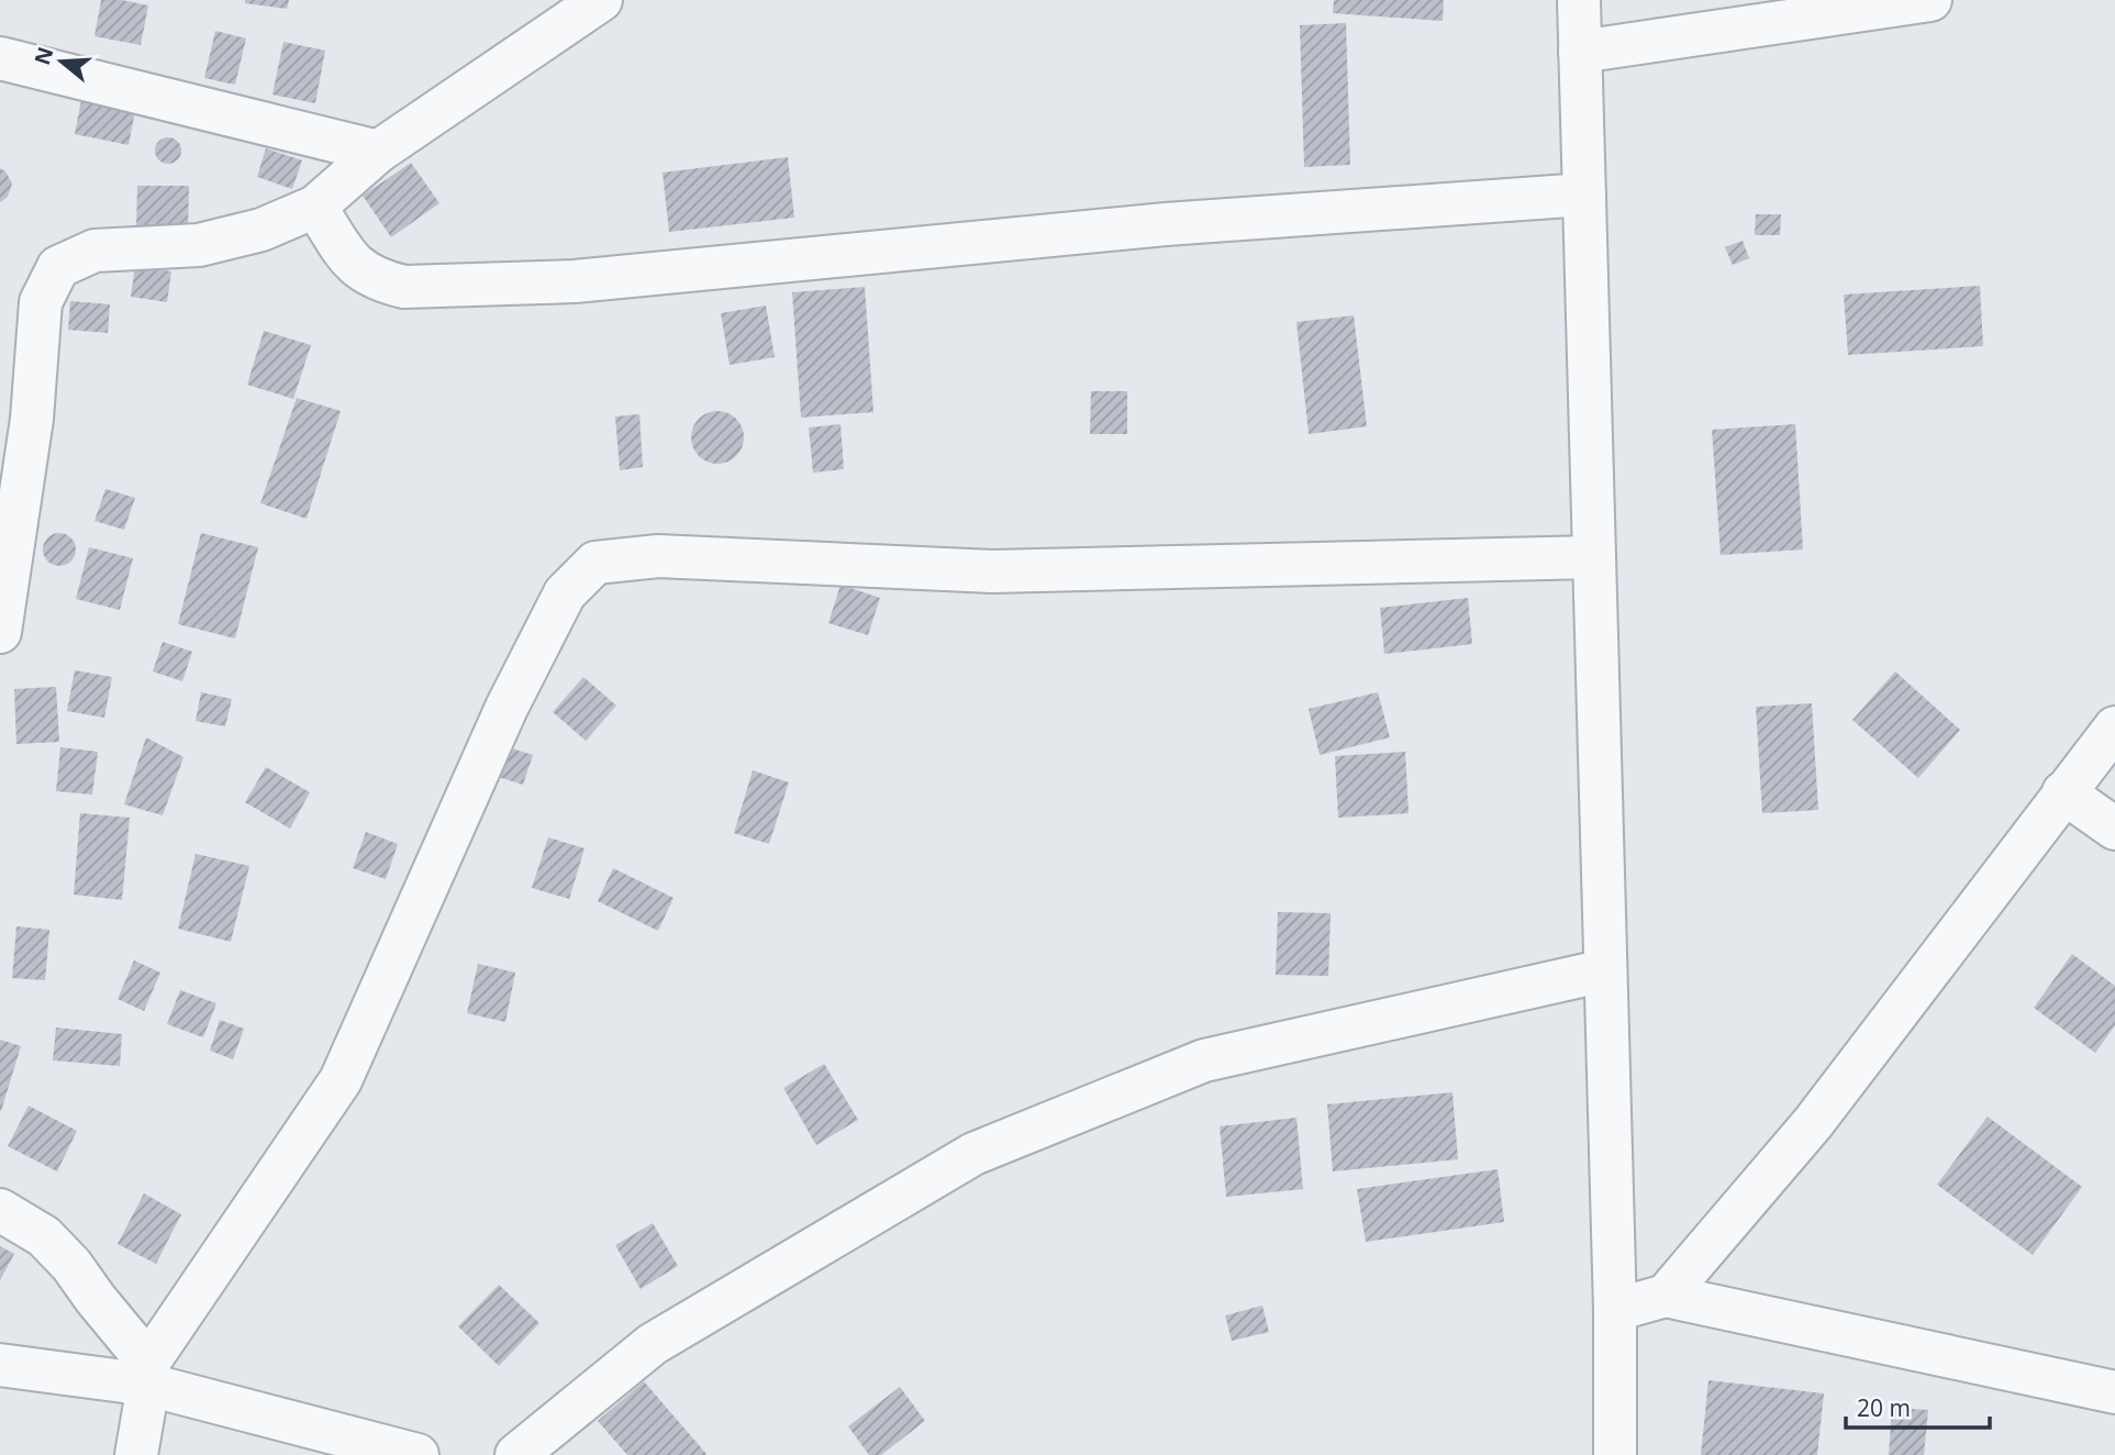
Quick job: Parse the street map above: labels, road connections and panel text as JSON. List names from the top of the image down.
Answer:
{
  "scale_bar": "20 m",
  "north": "left"
}
